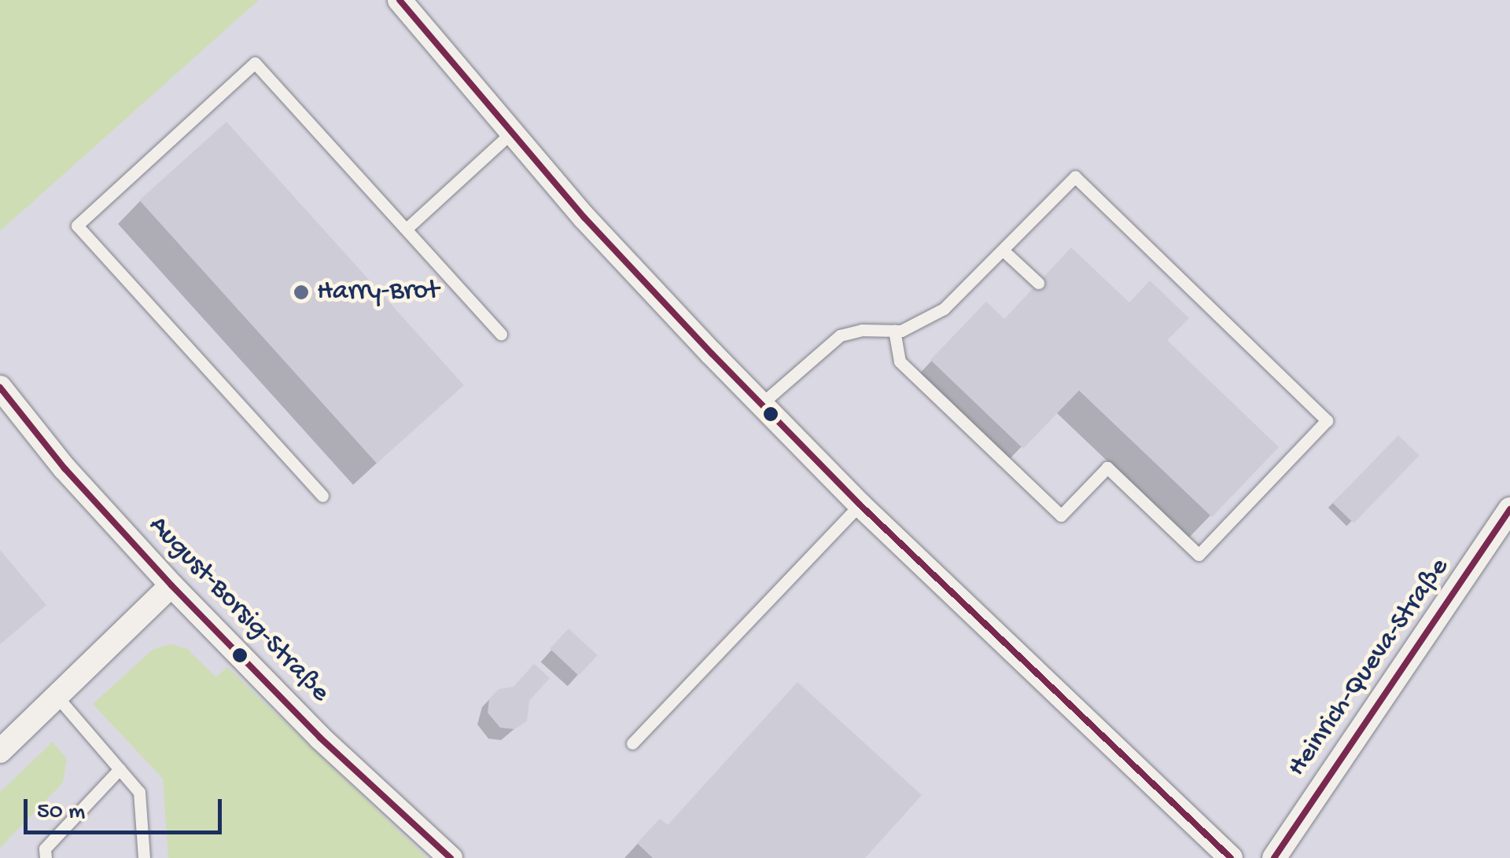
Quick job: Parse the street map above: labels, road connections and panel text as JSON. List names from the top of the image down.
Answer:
{
  "streets": {
    "street": ["August-Borsig-Straße", "Heinrich-Queva-Straße"]
  },
  "places": ["Harry-Brot"],
  "scale_bar": "50 m"
}
